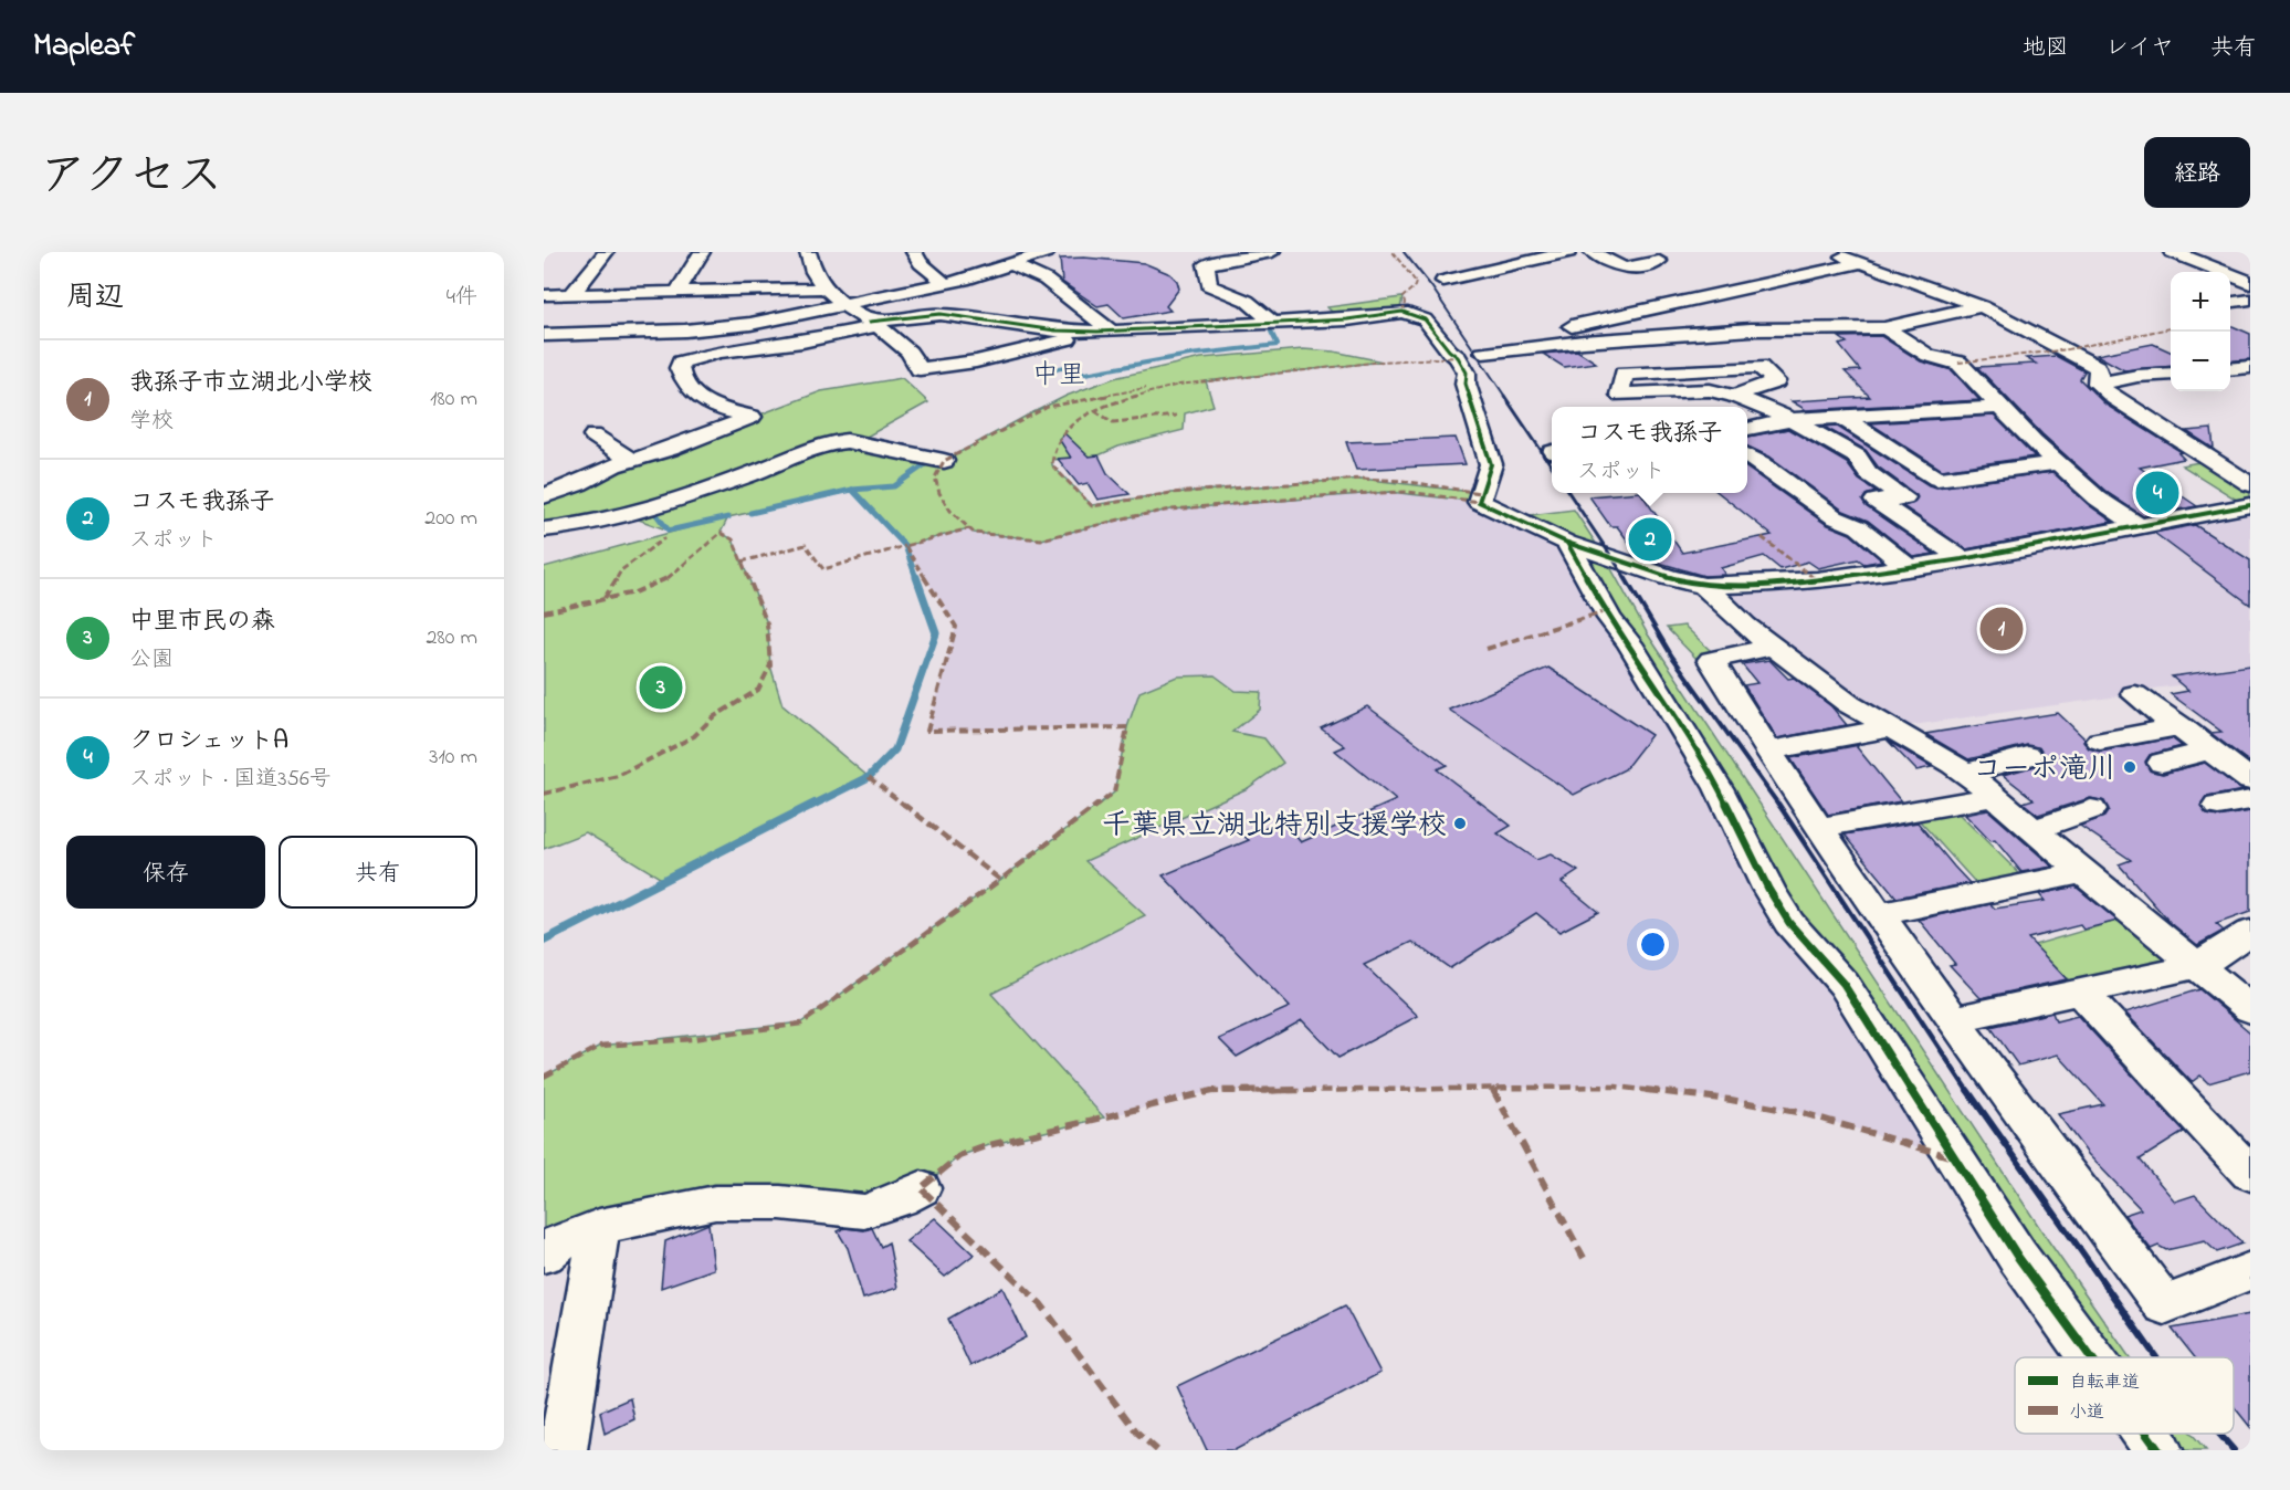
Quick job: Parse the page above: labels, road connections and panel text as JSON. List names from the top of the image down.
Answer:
{
  "districts": ["中里"],
  "places": ["コーポ滝川", "千葉県立湖北特別支援学校"],
  "legend": ["自転車道", "小道"],
  "page": {
    "header": "Mapleaf",
    "nav": ["地図", "レイヤ", "共有"],
    "title": "アクセス",
    "buttons": [
      "経路",
      ["保存", "共有"]
    ],
    "heading": ["周辺", "4件"],
    "map_buttons": ["+", "−"],
    "list": [
      {
        "mark": "1",
        "name": "我孫子市立湖北小学校",
        "note": "学校",
        "value": "180 m"
      },
      {
        "mark": "2",
        "name": "コスモ我孫子",
        "note": "スポット",
        "value": "200 m"
      },
      {
        "mark": "3",
        "name": "中里市民の森",
        "note": "公園",
        "value": "280 m"
      },
      {
        "mark": "4",
        "name": "クロシェットA",
        "note": "スポット · 国道356号",
        "value": "310 m"
      }
    ],
    "popup": ["コスモ我孫子", "スポット"],
    "pins": [
      "4",
      "2",
      "1",
      "3"
    ]
  }
}
